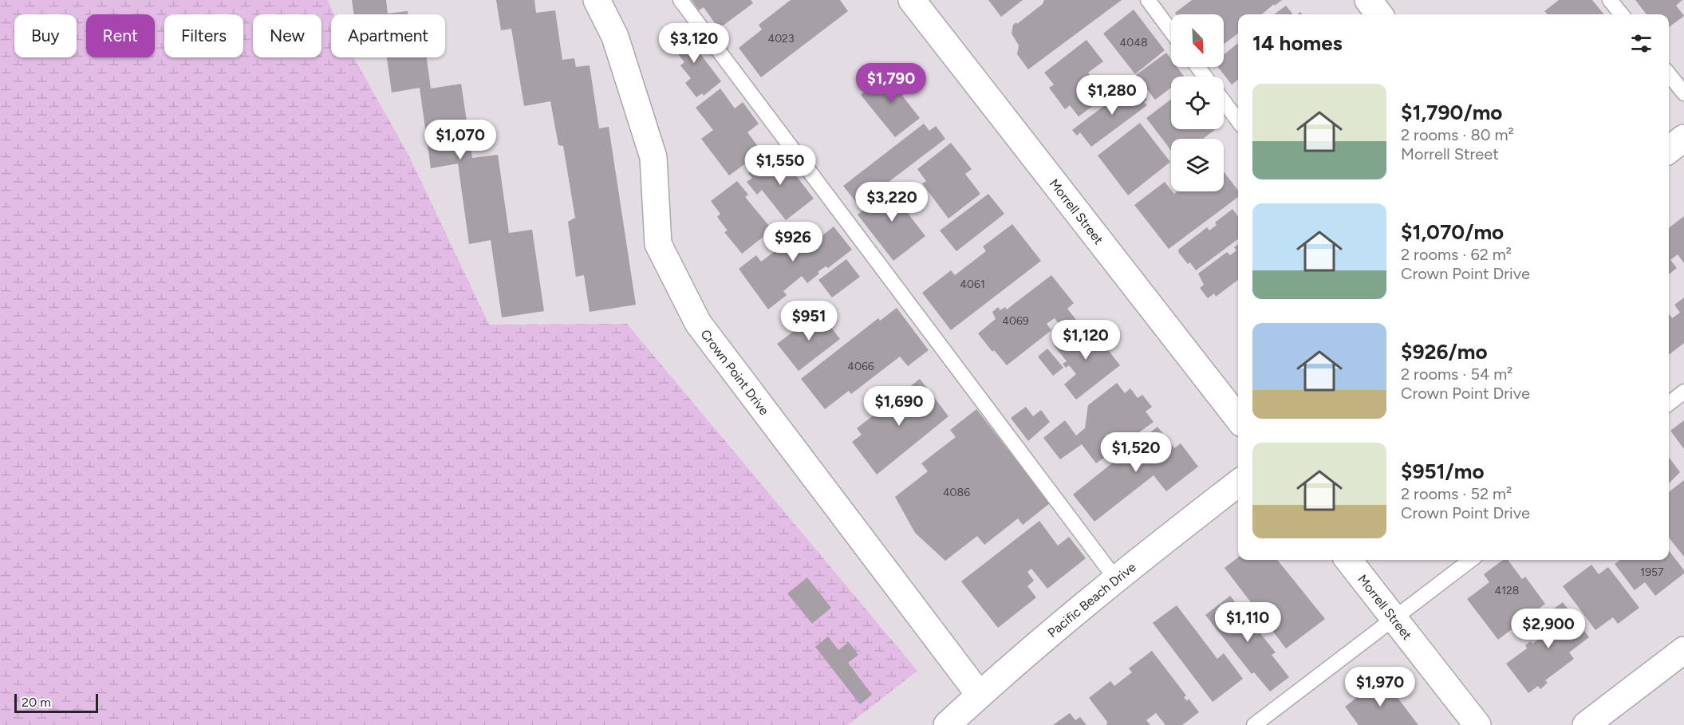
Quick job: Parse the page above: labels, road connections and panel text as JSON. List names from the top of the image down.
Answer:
{
  "streets": {
    "street": ["Morrell Street", "Crown Point Drive", "Pacific Beach Drive"]
  },
  "crossings": [
    ["Crown Point Drive", "Pacific Beach Drive"]
  ],
  "house_numbers": [
    "4023",
    "4048",
    "4061",
    "4069",
    "4066",
    "4086",
    "1957",
    "4128"
  ],
  "scale_bar": "20 m",
  "north": "bottom right",
  "page": {
    "chip": [
      "Buy",
      "Rent",
      "Filters",
      "New",
      "Apartment"
    ],
    "heading": "14 homes",
    "price": [
      "$3,120",
      "$1,790",
      "$1,280",
      "$1,070",
      "$1,550",
      "$3,220",
      "$926",
      "$951",
      "$1,120",
      "$1,690",
      "$1,520",
      "$1,110",
      "$2,900",
      "$1,970"
    ],
    "list": [
      {
        "name": "$1,790/mo",
        "note": "2 rooms · 80 m² · Morrell Street"
      },
      {
        "name": "$1,070/mo",
        "note": "2 rooms · 62 m² · Crown Point Drive"
      },
      {
        "name": "$926/mo",
        "note": "2 rooms · 54 m² · Crown Point Drive"
      },
      {
        "name": "$951/mo",
        "note": "2 rooms · 52 m² · Crown Point Drive"
      }
    ],
    "scale": "20 m"
  }
}
